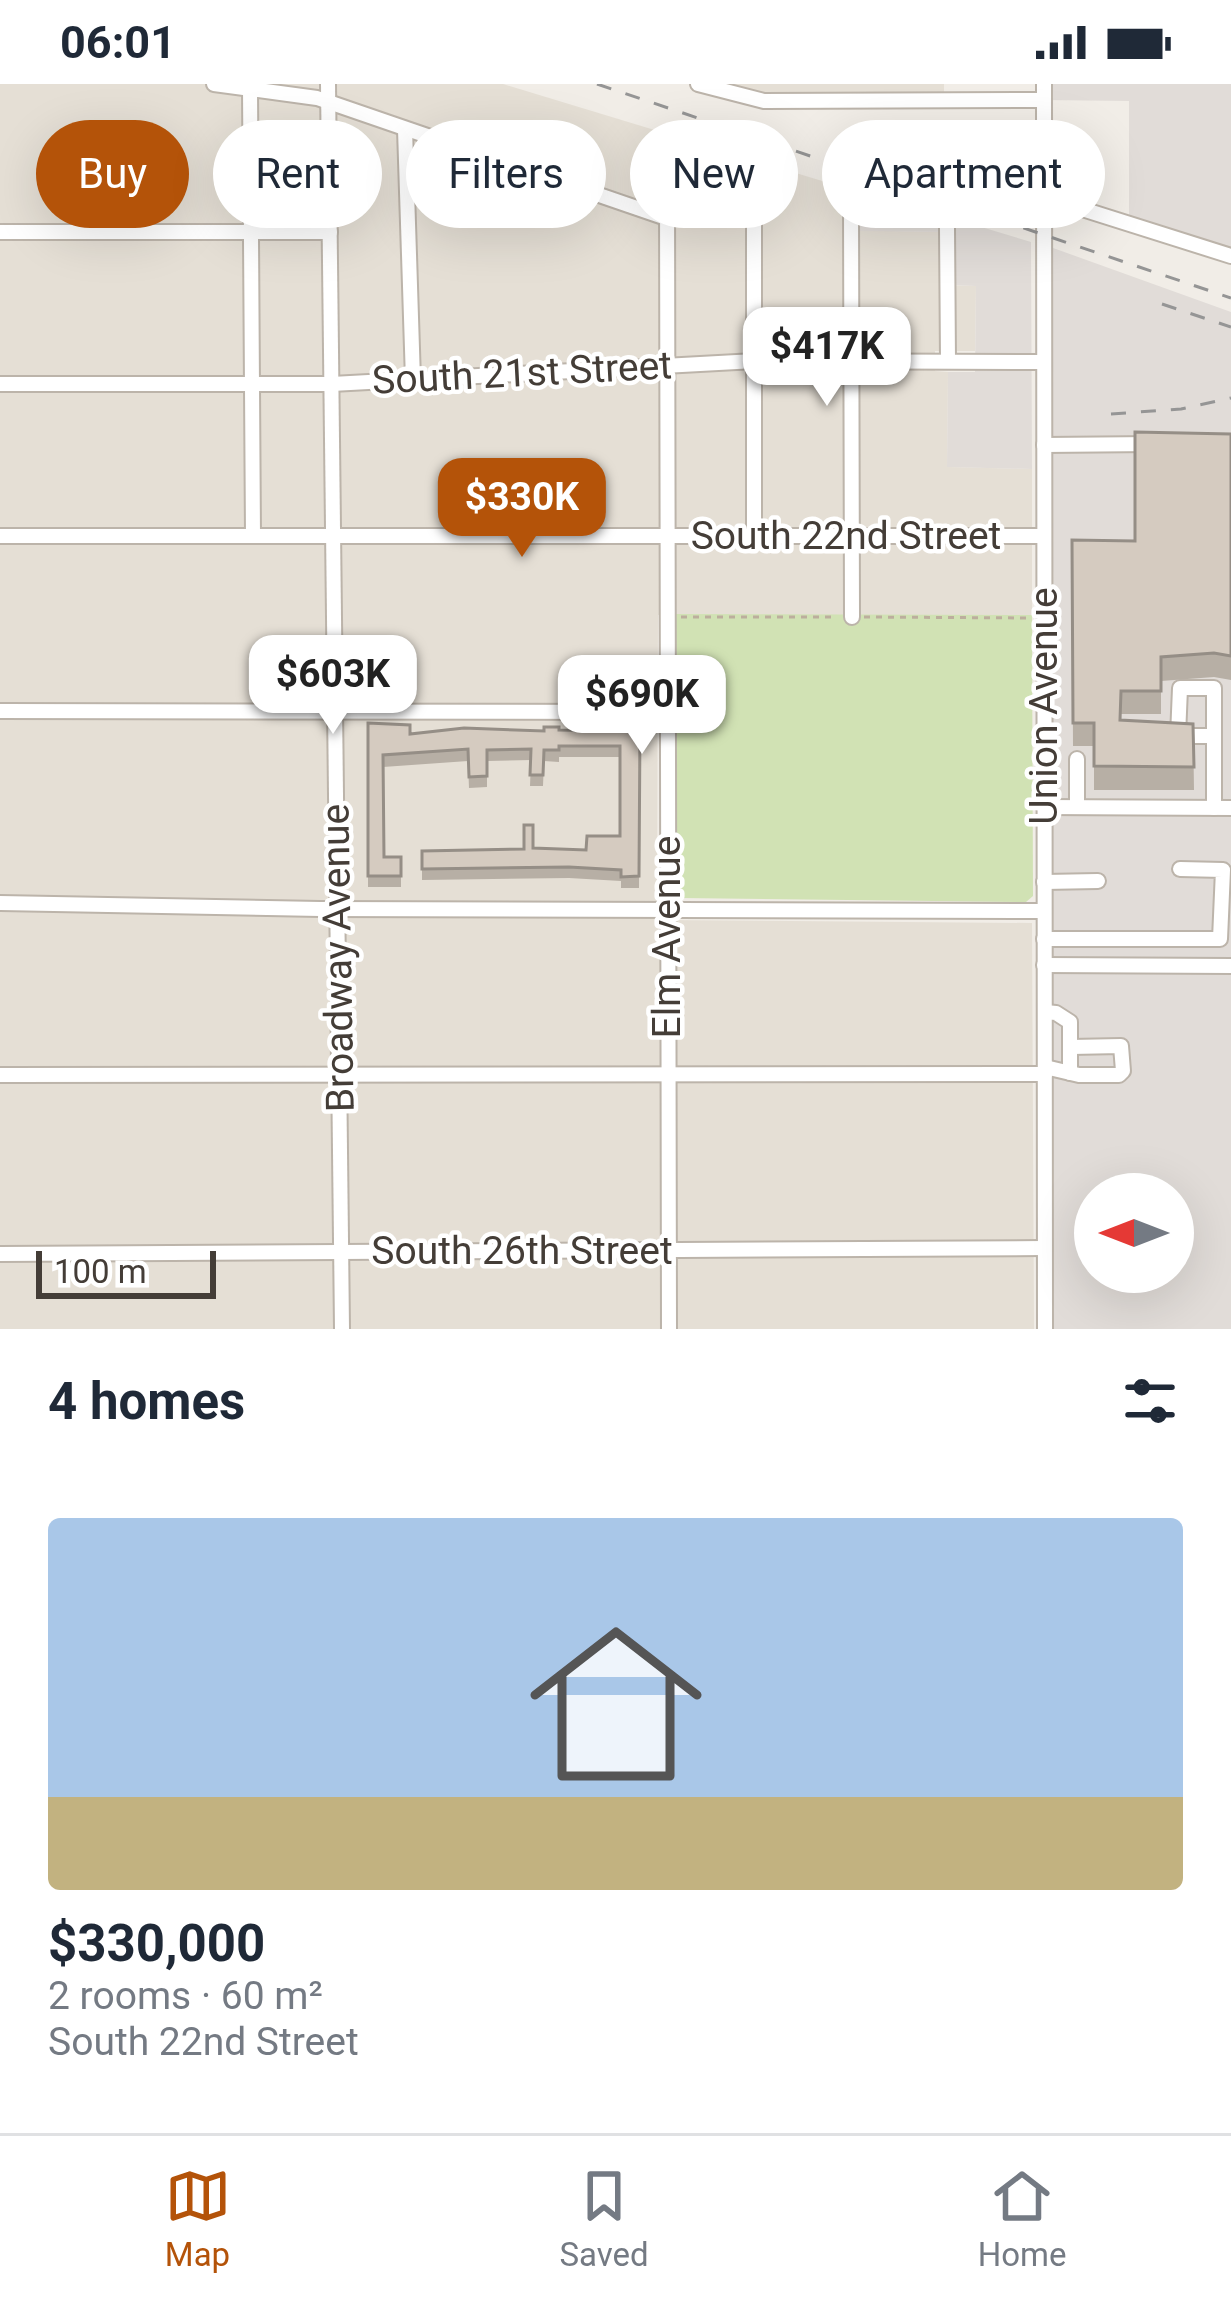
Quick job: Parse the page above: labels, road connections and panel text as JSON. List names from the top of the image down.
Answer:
{
  "streets": {
    "street": [
      "South 21st Street",
      "South 22nd Street",
      "Union Avenue",
      "Elm Avenue",
      "Broadway Avenue",
      "South 26th Street"
    ]
  },
  "crossings": [
    ["South 21st Street", "Union Avenue"],
    ["South 21st Street", "Elm Avenue"],
    ["South 21st Street", "Broadway Avenue"],
    ["South 22nd Street", "Union Avenue"],
    ["South 22nd Street", "Elm Avenue"],
    ["South 22nd Street", "Broadway Avenue"],
    ["Union Avenue", "South 26th Street"],
    ["Elm Avenue", "South 26th Street"],
    ["Broadway Avenue", "South 26th Street"]
  ],
  "scale_bar": "100 m",
  "north": "left",
  "page": {
    "status": "06:01",
    "chip": [
      "Buy",
      "Rent",
      "Filters",
      "New",
      "Apartment"
    ],
    "price": [
      "$417K",
      "$330K",
      "$603K",
      "$690K"
    ],
    "scale": "100 m",
    "heading": "4 homes",
    "list": [
      {
        "name": "$330,000",
        "note": "2 rooms · 60 m² · South 22nd Street"
      }
    ],
    "tabs": ["Map", "Saved", "Home"]
  }
}
